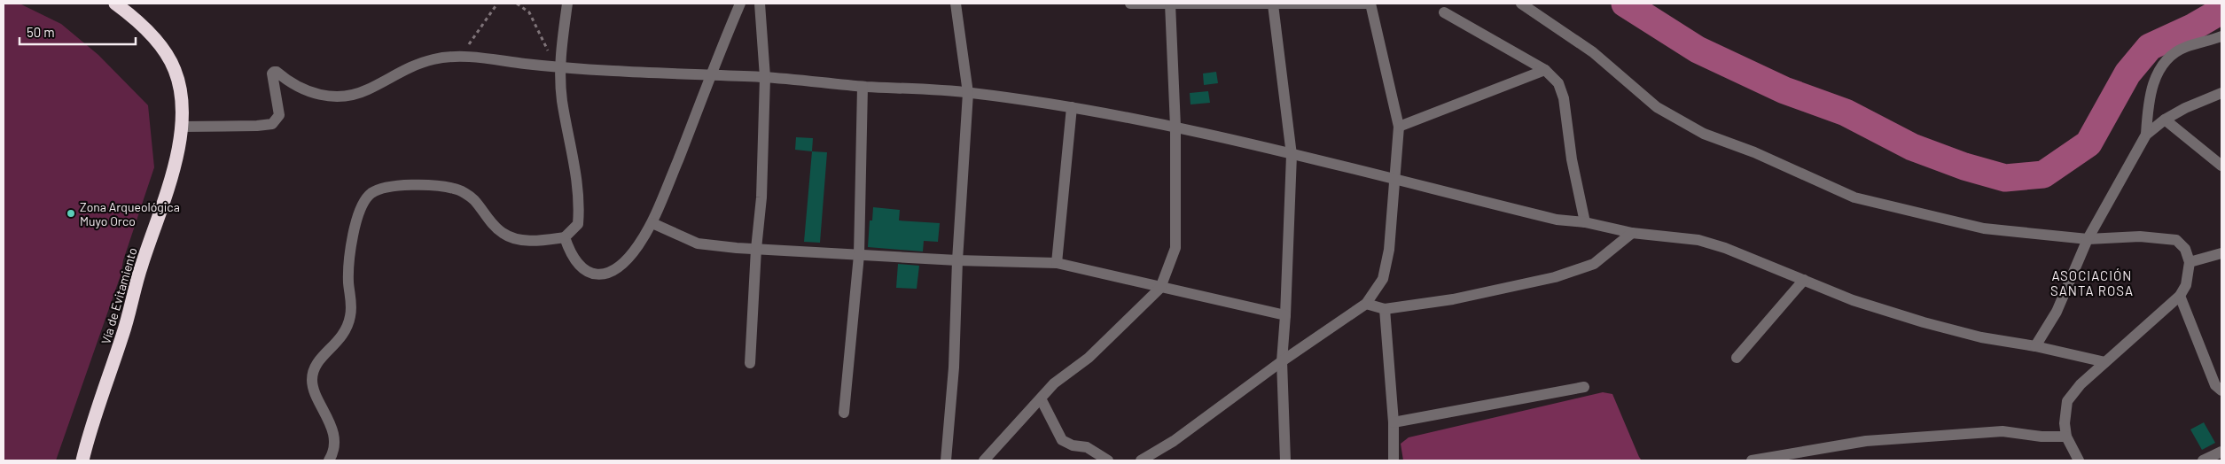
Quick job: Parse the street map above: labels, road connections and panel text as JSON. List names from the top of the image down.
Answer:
{
  "streets": {
    "highway": ["Vía de Evitamiento"]
  },
  "districts": ["ASOCIACIÓN SANTA ROSA"],
  "places": ["Zona Arqueológica Muyo Orco"],
  "scale_bar": "50 m"
}
